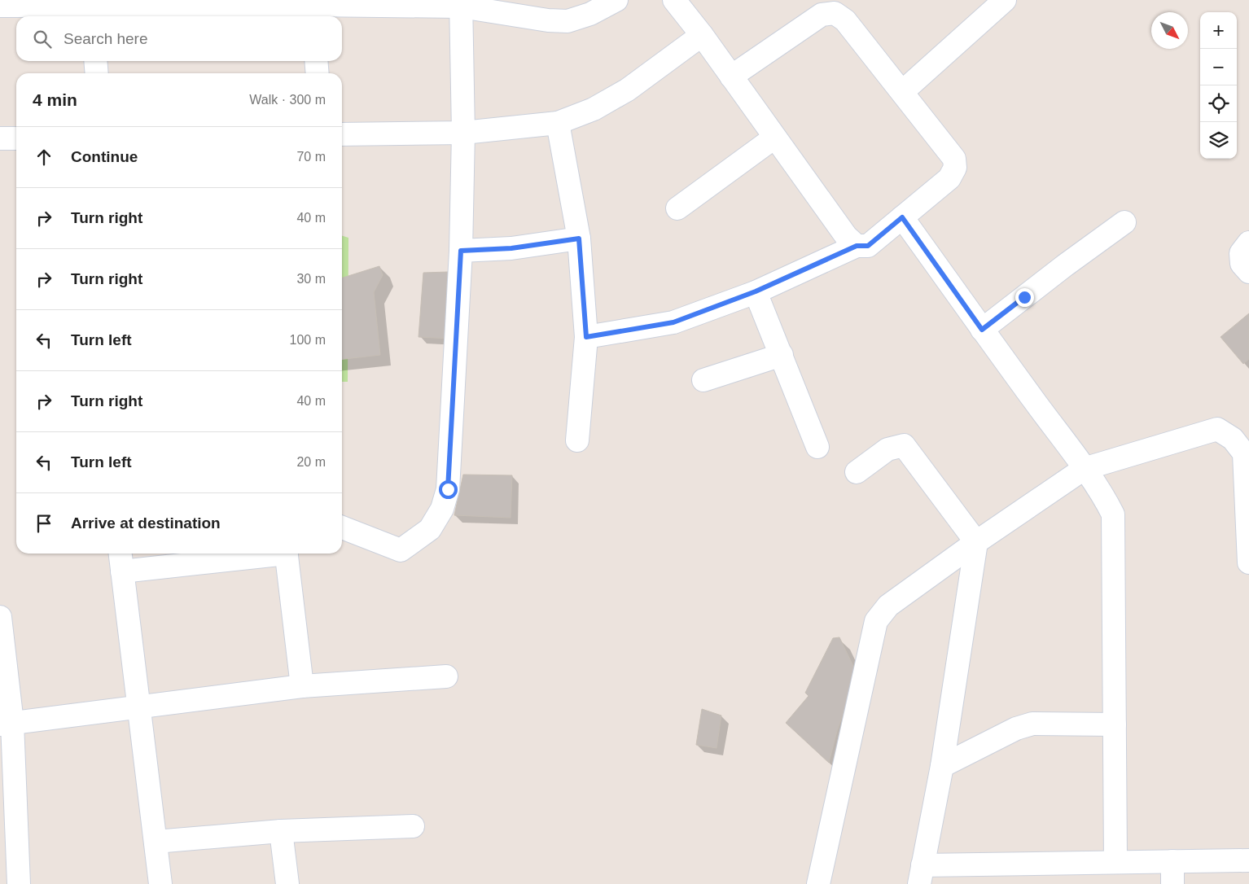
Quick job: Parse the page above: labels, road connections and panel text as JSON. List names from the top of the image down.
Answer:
{
  "north": "bottom right",
  "page": {
    "map_buttons": ["+", "−"],
    "search": "Search here",
    "heading": ["4 min", "Walk · 300 m"],
    "list": [
      ["Continue", "70 m"],
      ["Turn right", "40 m"],
      ["Turn right", "30 m"],
      ["Turn left", "100 m"],
      ["Turn right", "40 m"],
      ["Turn left", "20 m"],
      "Arrive at destination"
    ]
  }
}
